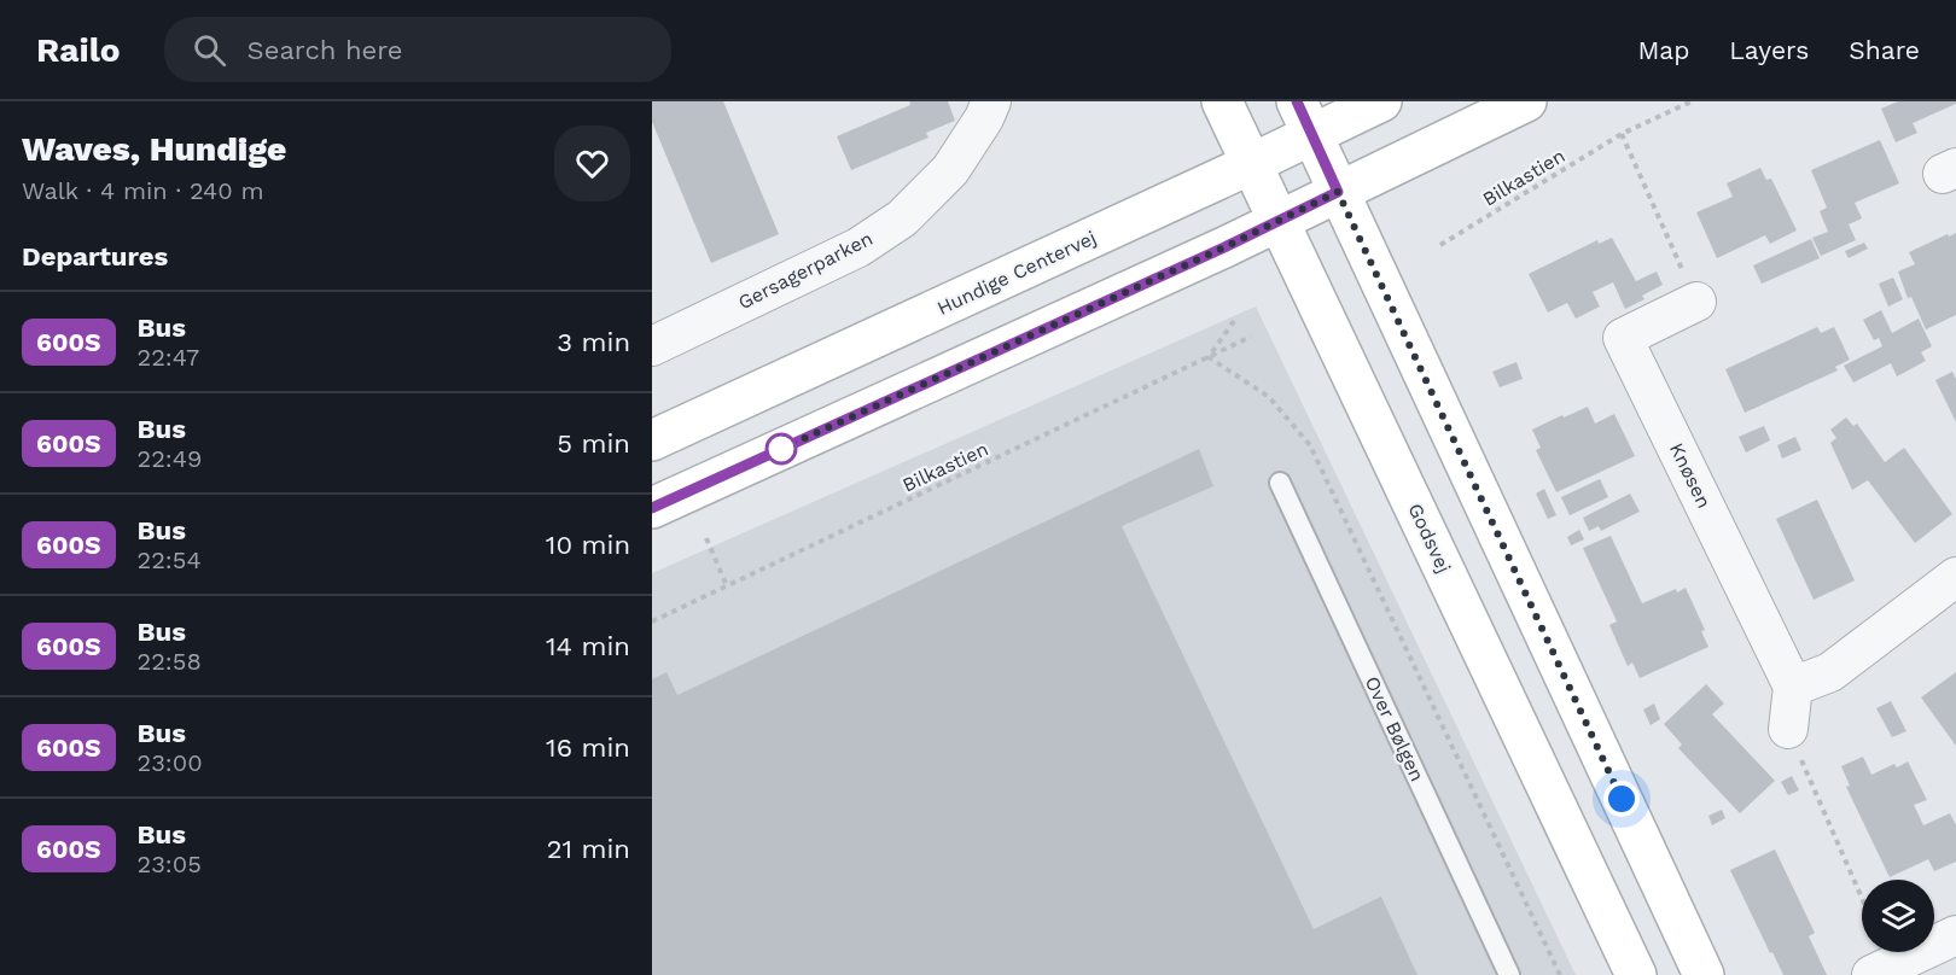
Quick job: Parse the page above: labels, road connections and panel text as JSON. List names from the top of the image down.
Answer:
{
  "streets": {
    "street": [
      "Gersagerparken",
      "Hundige Centervej",
      "Knøsen",
      "Godsvej"
    ],
    "lane": ["Over Bølgen"],
    "path": ["Bilkastien"]
  },
  "crossings": [
    ["Hundige Centervej", "Godsvej"]
  ],
  "lines": ["bus line 600S"],
  "page": {
    "header": "Railo",
    "search": "Search here",
    "nav": ["Map", "Layers", "Share"],
    "heading": [
      ["Waves, Hundige", "Walk · 4 min · 240 m"],
      "Departures"
    ],
    "list": [
      {
        "mark": "600S",
        "name": "Bus",
        "note": "22:47",
        "value": "3 min"
      },
      {
        "mark": "600S",
        "name": "Bus",
        "note": "22:49",
        "value": "5 min"
      },
      {
        "mark": "600S",
        "name": "Bus",
        "note": "22:54",
        "value": "10 min"
      },
      {
        "mark": "600S",
        "name": "Bus",
        "note": "22:58",
        "value": "14 min"
      },
      {
        "mark": "600S",
        "name": "Bus",
        "note": "23:00",
        "value": "16 min"
      },
      {
        "mark": "600S",
        "name": "Bus",
        "note": "23:05",
        "value": "21 min"
      }
    ]
  }
}
